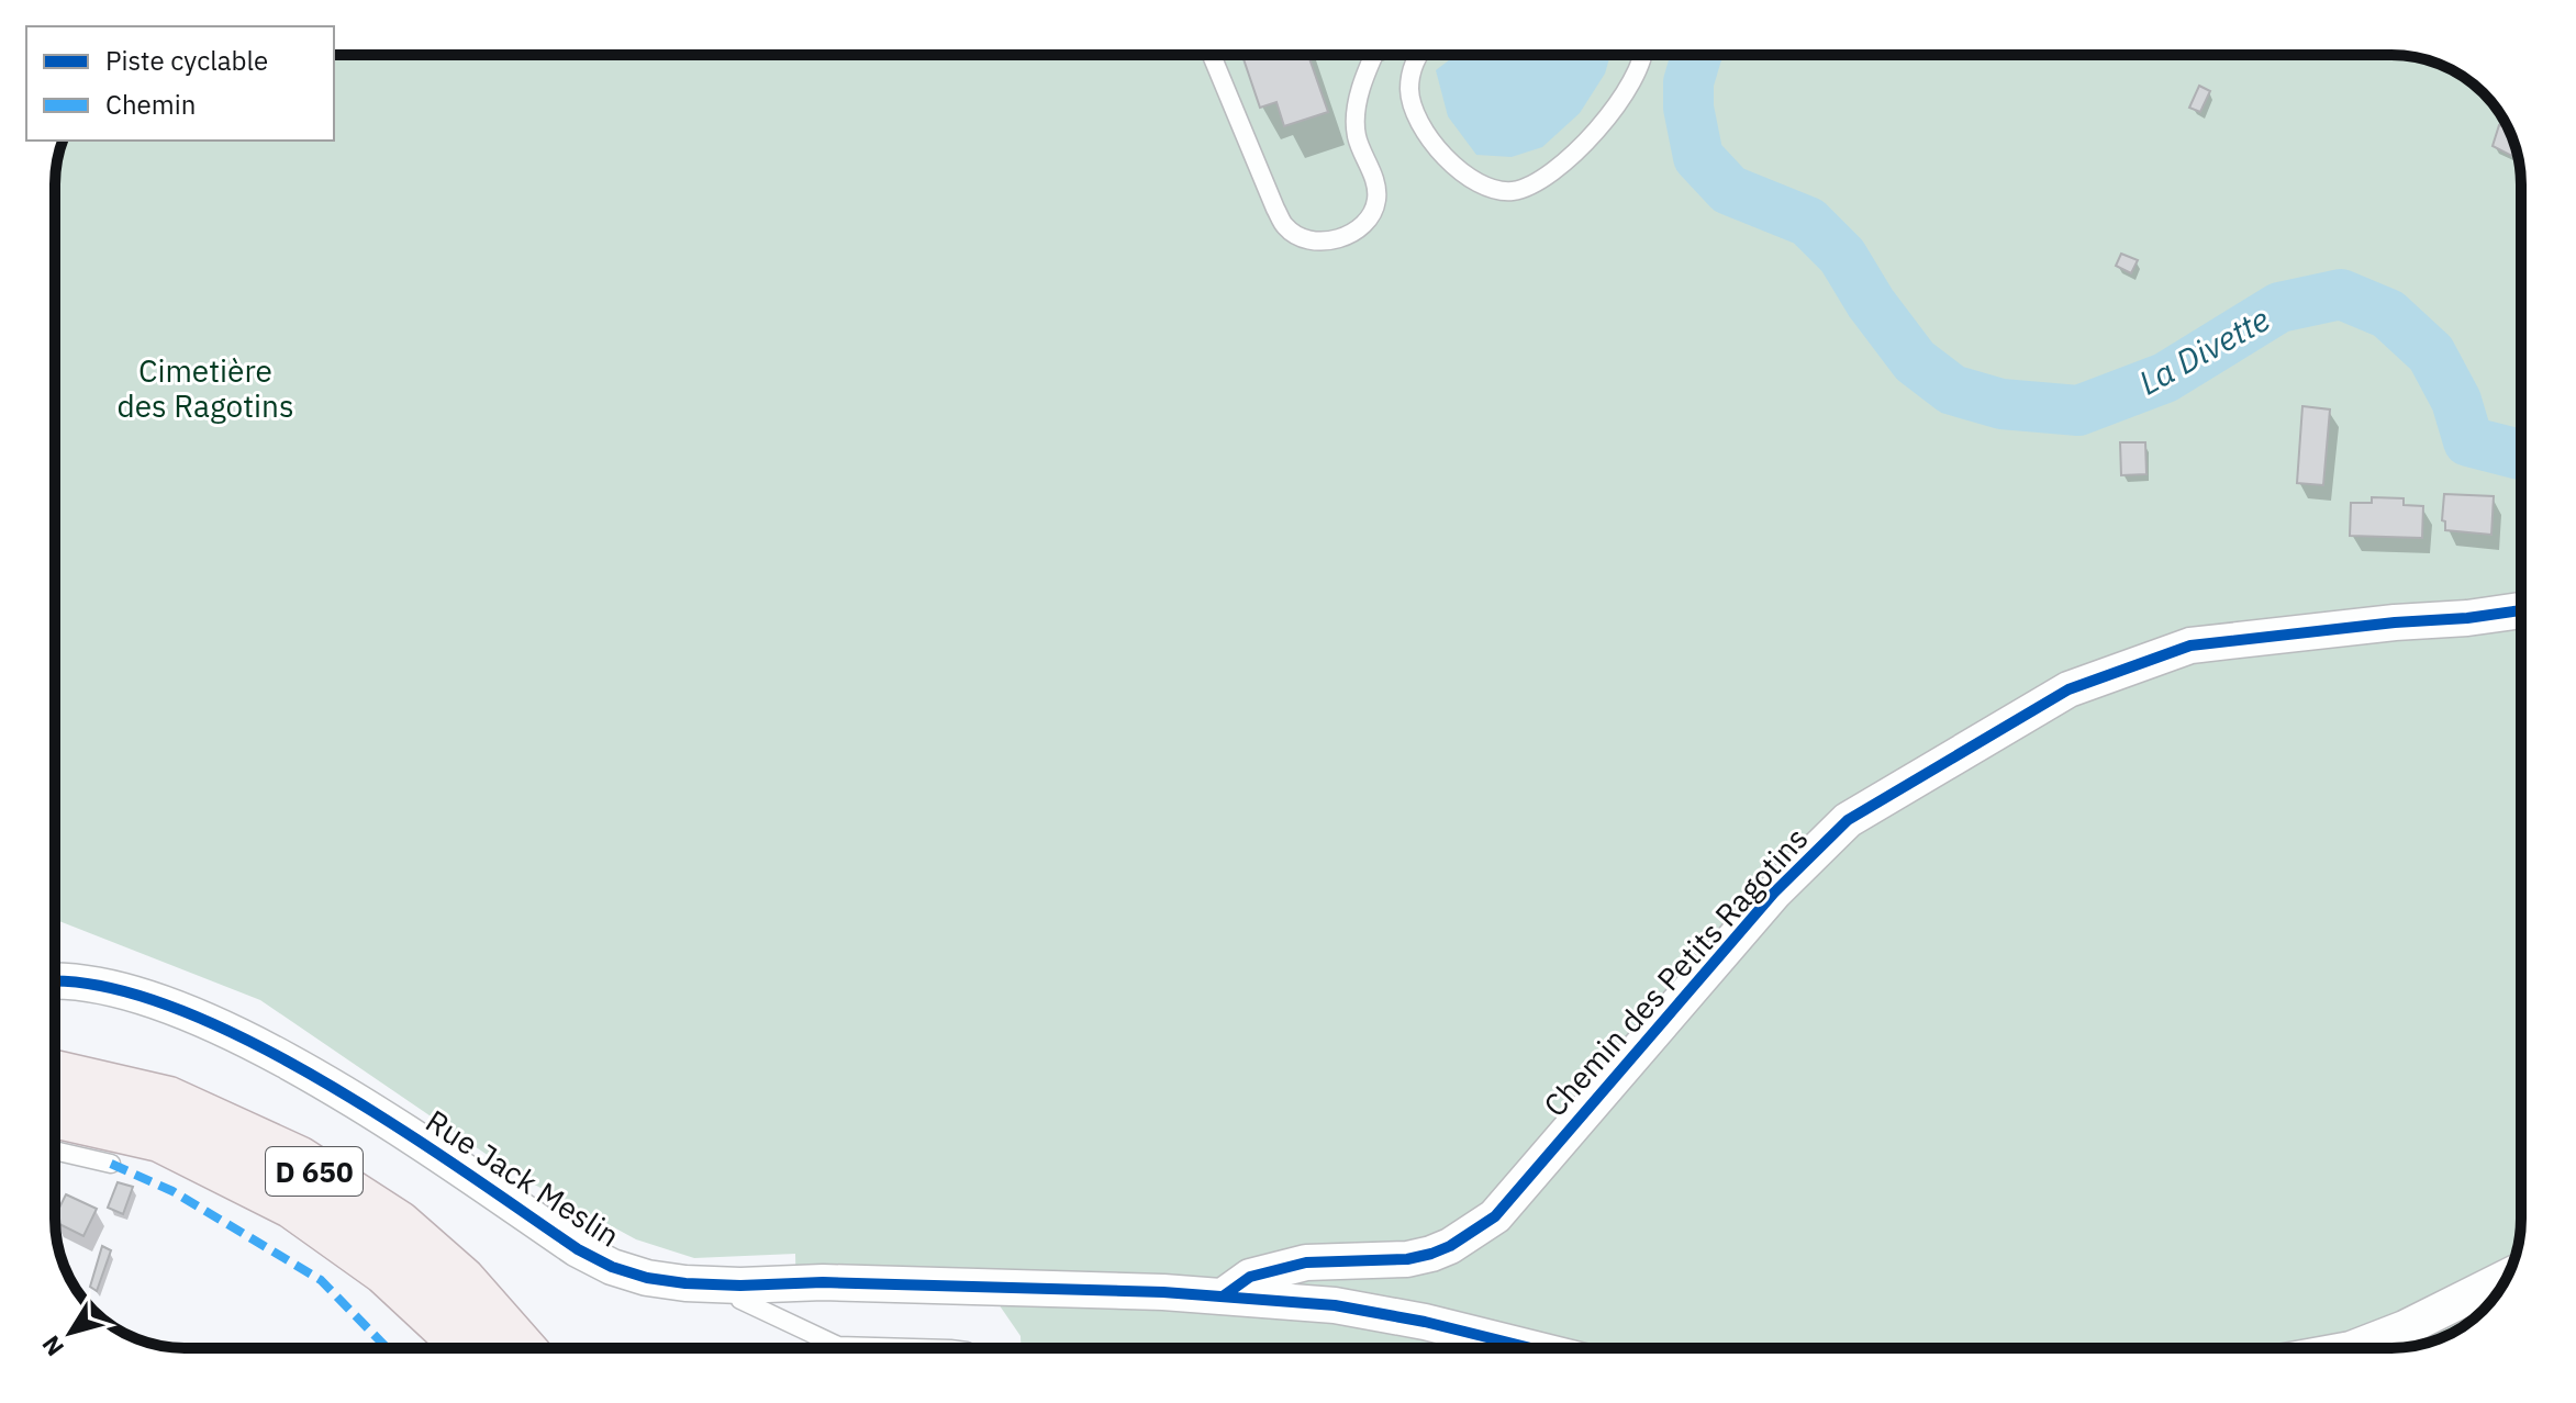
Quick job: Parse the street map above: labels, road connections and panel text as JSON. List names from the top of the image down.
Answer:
{
  "streets": {
    "main road": ["D 650"],
    "street": ["Chemin des Petits Ragotins", "Rue Jack Meslin"]
  },
  "crossings": [
    ["Chemin des Petits Ragotins", "Rue Jack Meslin"]
  ],
  "water": ["La Divette"],
  "parks": ["Cimetière des Ragotins"],
  "legend": ["Piste cyclable", "Chemin"],
  "north": "bottom left"
}
